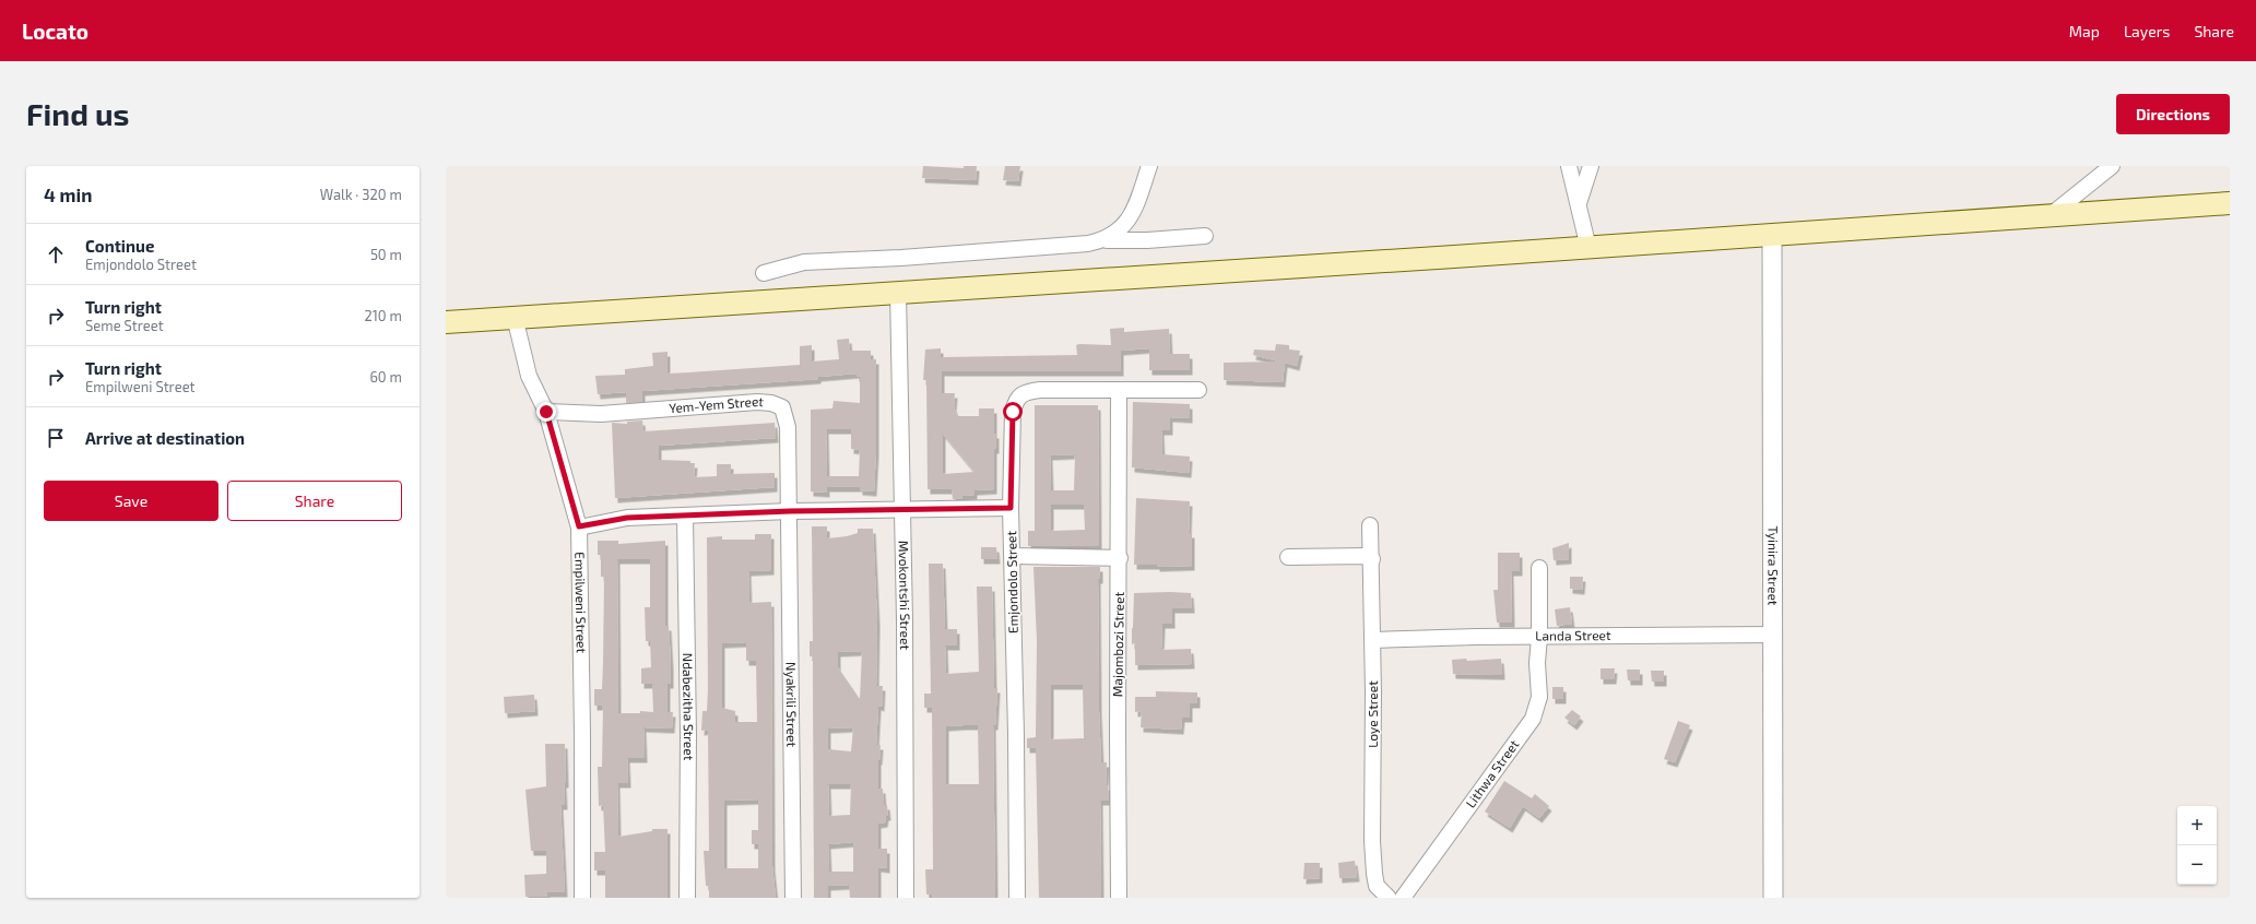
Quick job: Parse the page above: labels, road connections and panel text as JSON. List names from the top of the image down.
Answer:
{
  "streets": {
    "street": [
      "Yem-Yem Street",
      "Tyinira Street",
      "Emjondolo Street",
      "Mvokontshi Street",
      "Empilweni Street",
      "Landa Street",
      "Majombozi Street",
      "Nyakrili Street",
      "Ndabezitha Street",
      "Loye Street",
      "Lithwa Street"
    ]
  },
  "crossings": [
    ["Yem-Yem Street", "Empilweni Street"],
    ["Yem-Yem Street", "Nyakrili Street"],
    ["Tyinira Street", "Landa Street"],
    ["Emjondolo Street", "Majombozi Street"],
    ["Landa Street", "Loye Street"],
    ["Landa Street", "Lithwa Street"]
  ],
  "page": {
    "header": "Locato",
    "nav": ["Map", "Layers", "Share"],
    "buttons": [
      "Directions",
      ["Save", "Share"]
    ],
    "title": "Find us",
    "heading": ["4 min", "Walk · 320 m"],
    "list": [
      ["Continue", "Emjondolo Street", "50 m"],
      ["Turn right", "Seme Street", "210 m"],
      ["Turn right", "Empilweni Street", "60 m"],
      "Arrive at destination"
    ],
    "map_buttons": ["+", "−"]
  }
}
